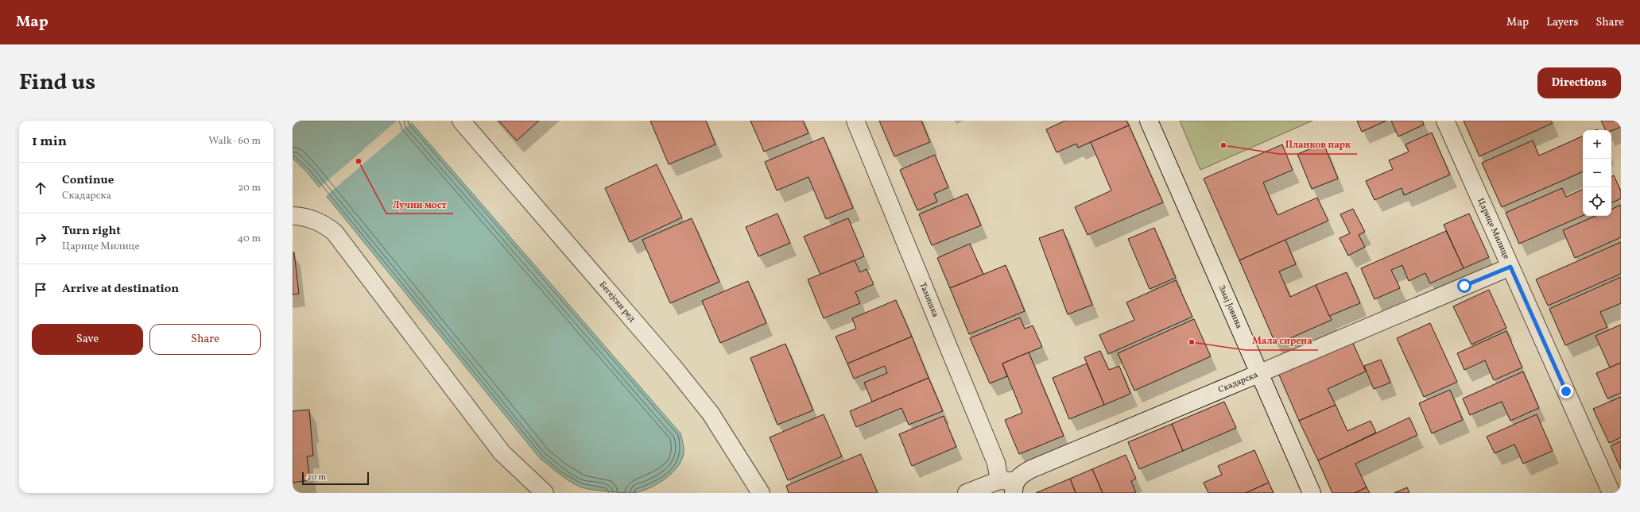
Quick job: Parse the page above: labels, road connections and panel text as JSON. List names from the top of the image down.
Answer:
{
  "streets": {
    "street": [
      "Царице Милице",
      "Тамишка",
      "Бегејски ред",
      "Змај Јовина",
      "Скадарска"
    ]
  },
  "crossings": [
    ["Царице Милице", "Скадарска"],
    ["Тамишка", "Скадарска"],
    ["Змај Јовина", "Скадарска"]
  ],
  "places": ["Планков парк", "Лучни мост", "Мала сирена"],
  "scale_bar": "20 m",
  "page": {
    "header": "Map",
    "nav": ["Map", "Layers", "Share"],
    "title": "Find us",
    "buttons": [
      "Directions",
      ["Save", "Share"]
    ],
    "heading": ["1 min", "Walk · 60 m"],
    "map_buttons": ["+", "−"],
    "list": [
      ["Continue", "Скадарска", "20 m"],
      ["Turn right", "Царице Милице", "40 m"],
      "Arrive at destination"
    ],
    "scale": "20 m"
  }
}
